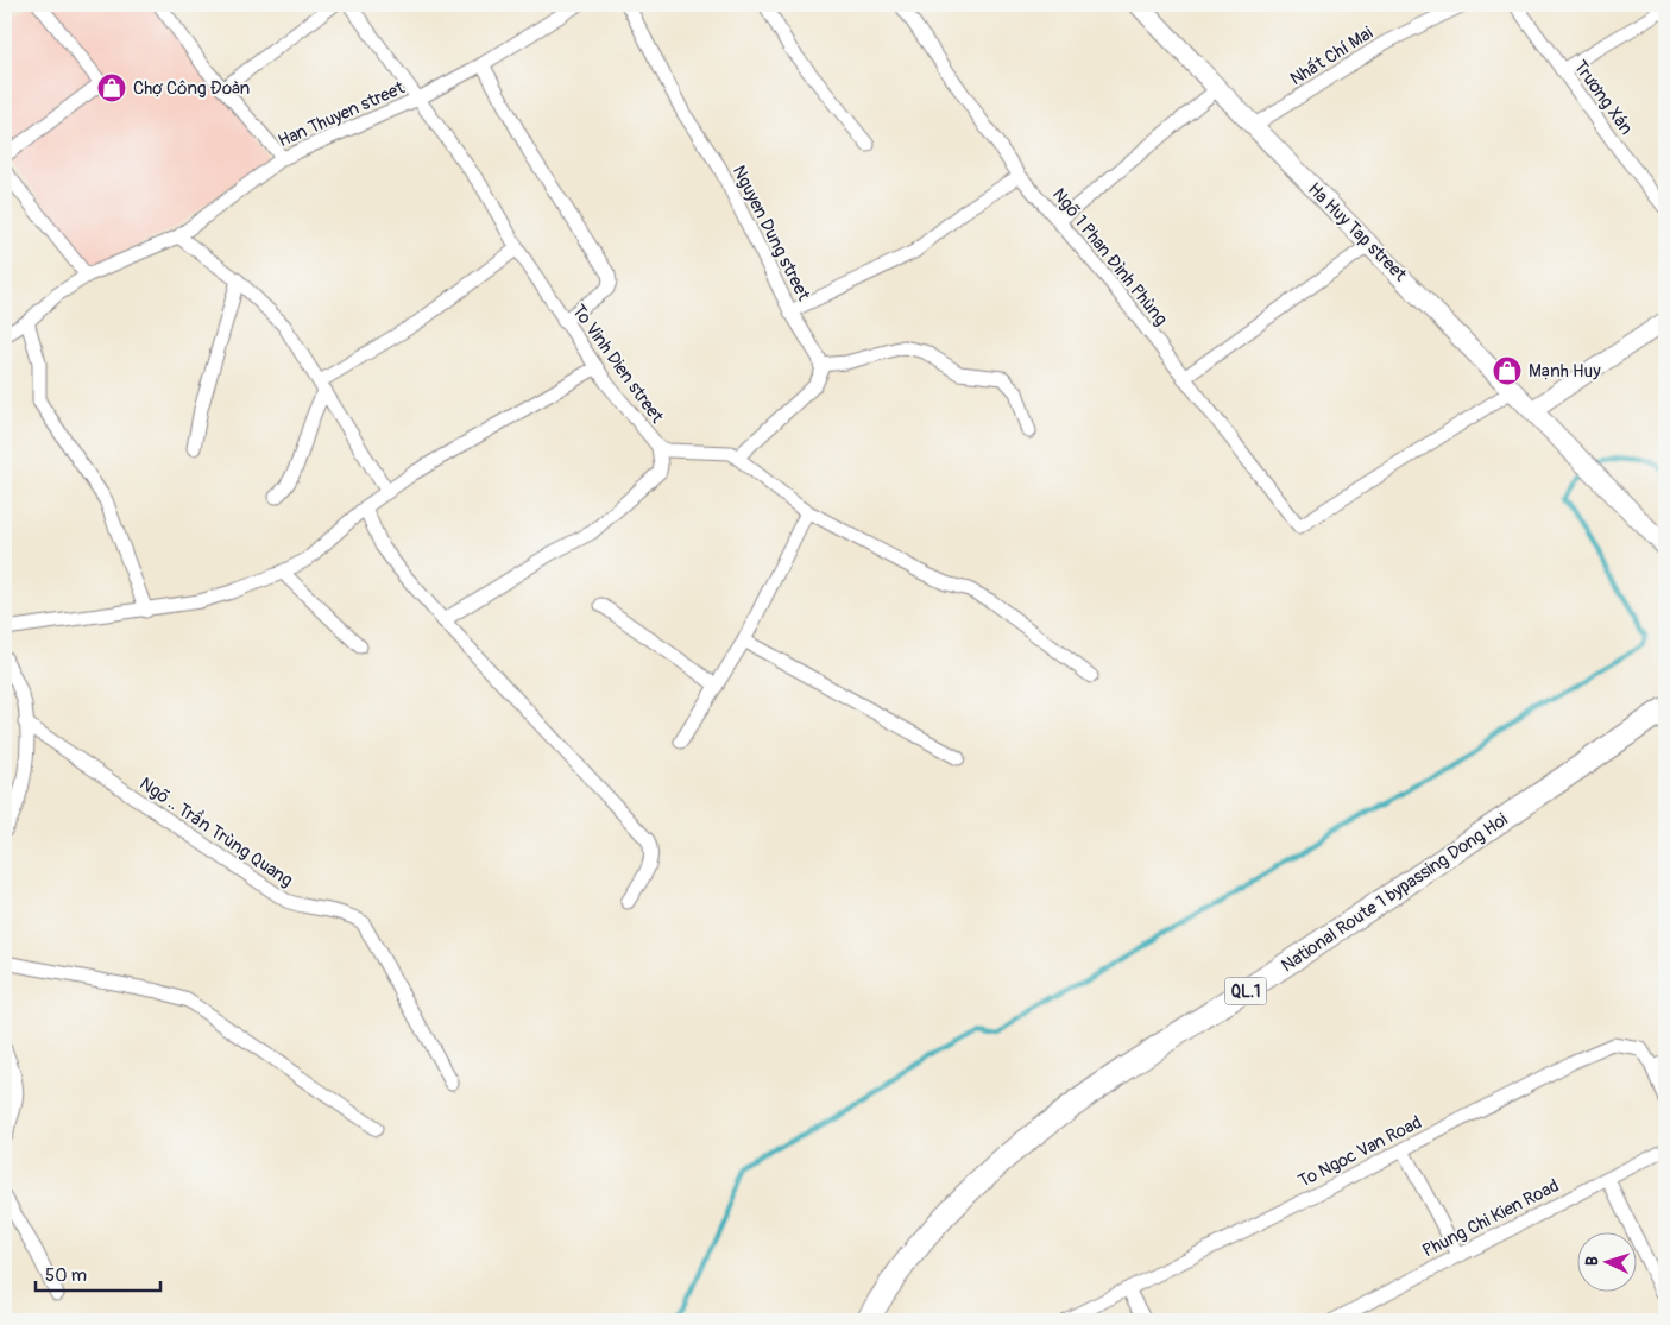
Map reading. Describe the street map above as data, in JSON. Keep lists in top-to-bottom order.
{
  "streets": {
    "highway": ["National Route 1 bypassing Dong Hoi", "QL.1"],
    "main road": ["Ha Huy Tap street"],
    "street": [
      "Nhất Chí Mai",
      "Trương Xán",
      "Han Thuyen street",
      "Nguyen Dung street",
      "Ngõ 1 Phan Đình Phùng",
      "To Vinh Dien street",
      "Ngõ .. Trần Trùng Quang",
      "To Ngoc Van Road",
      "Phung Chi Kien Road"
    ]
  },
  "crossings": [
    ["Nhất Chí Mai", "Ha Huy Tap street"],
    ["Han Thuyen street", "To Vinh Dien street"],
    ["Ha Huy Tap street", "Ngõ 1 Phan Đình Phùng"]
  ],
  "places": {
    "shop": ["Chợ Công Đoàn", "Mạnh Huy"]
  },
  "scale_bar": "50 m",
  "north": "left"
}
